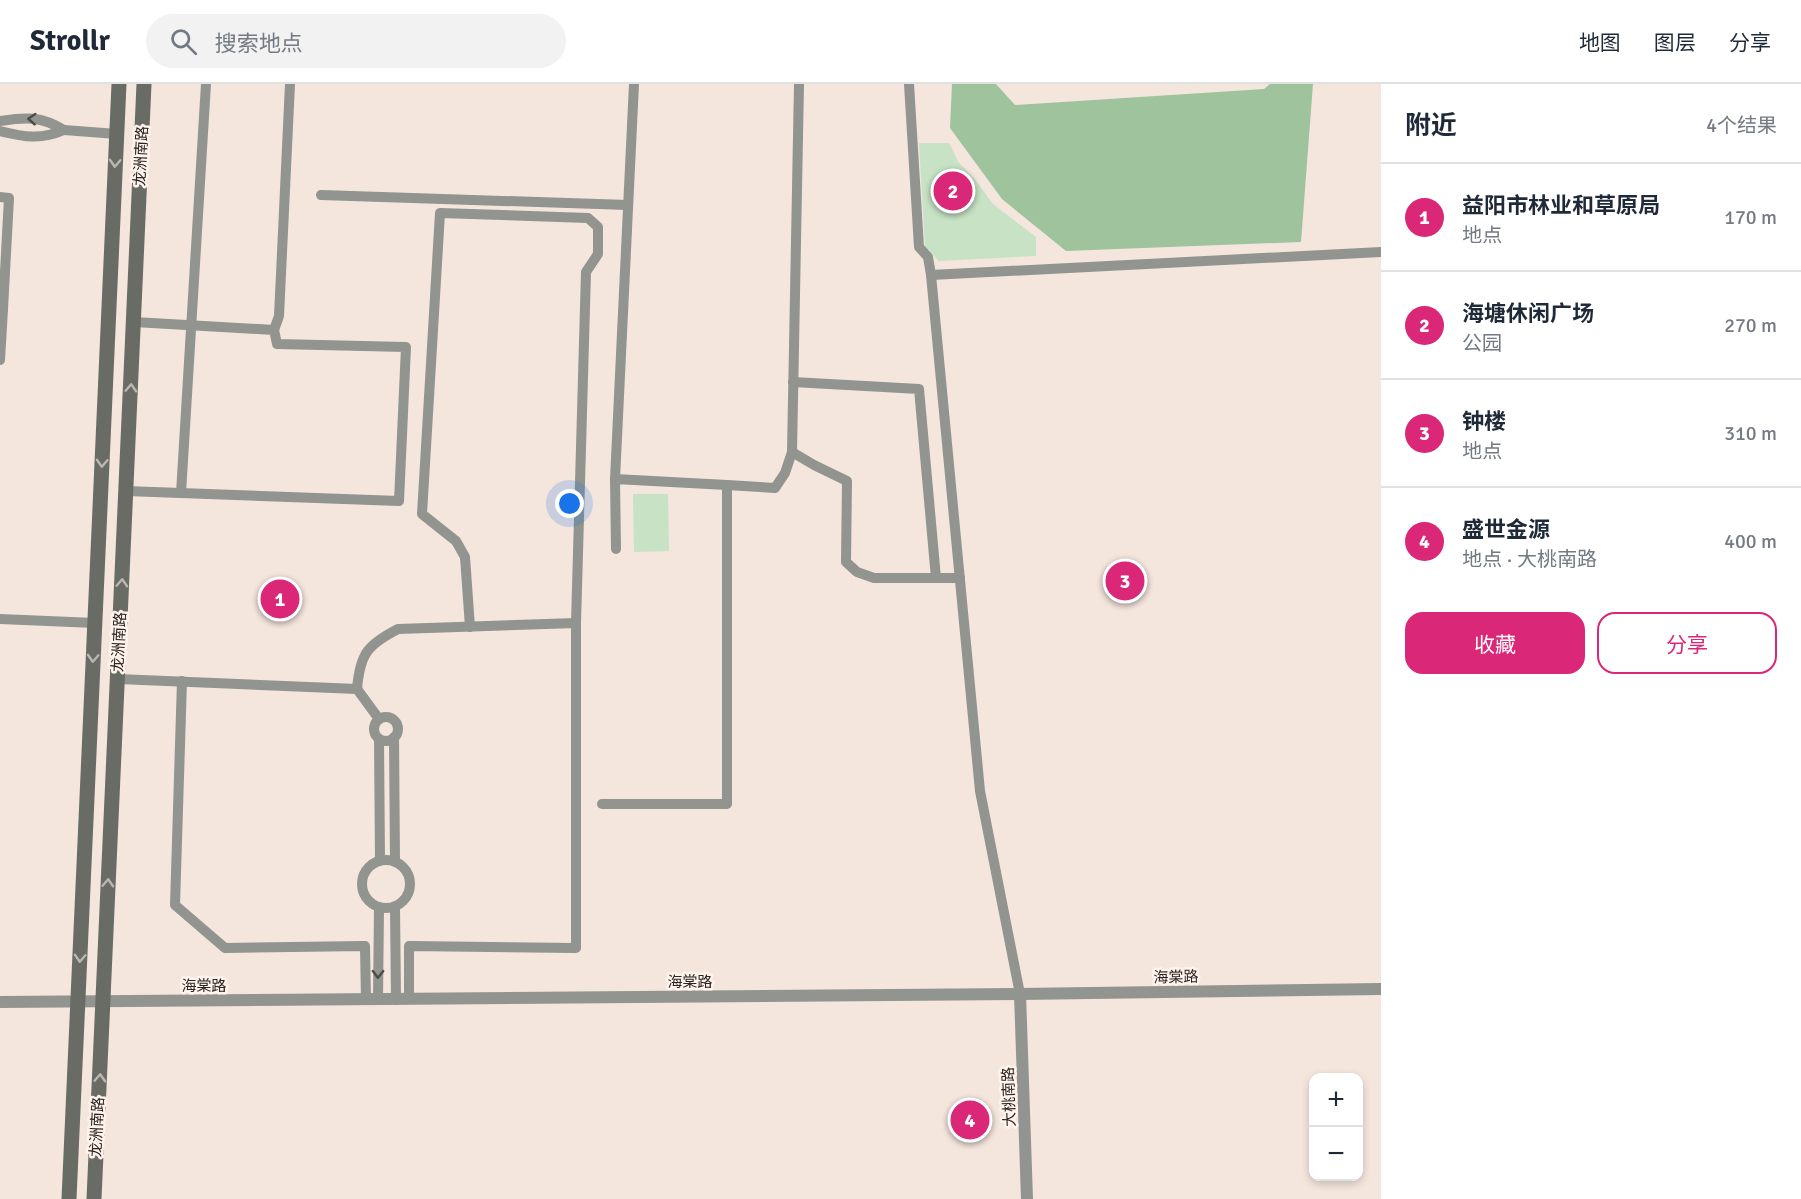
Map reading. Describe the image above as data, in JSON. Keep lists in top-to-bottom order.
{
  "streets": {
    "main road": ["龙洲南路"],
    "street": ["海棠路", "大桃南路"]
  },
  "crossings": [
    ["龙洲南路", "海棠路"],
    ["海棠路", "大桃南路"]
  ],
  "page": {
    "header": "Strollr",
    "search": "搜索地点",
    "nav": ["地图", "图层", "分享"],
    "heading": ["附近", "4个结果"],
    "list": [
      {
        "mark": "1",
        "name": "益阳市林业和草原局",
        "note": "地点",
        "value": "170 m"
      },
      {
        "mark": "2",
        "name": "海塘休闲广场",
        "note": "公园",
        "value": "270 m"
      },
      {
        "mark": "3",
        "name": "钟楼",
        "note": "地点",
        "value": "310 m"
      },
      {
        "mark": "4",
        "name": "盛世金源",
        "note": "地点 · 大桃南路",
        "value": "400 m"
      }
    ],
    "pins": [
      "2",
      "3",
      "1",
      "4"
    ],
    "buttons": ["收藏", "分享"],
    "map_buttons": ["+", "−"]
  }
}
